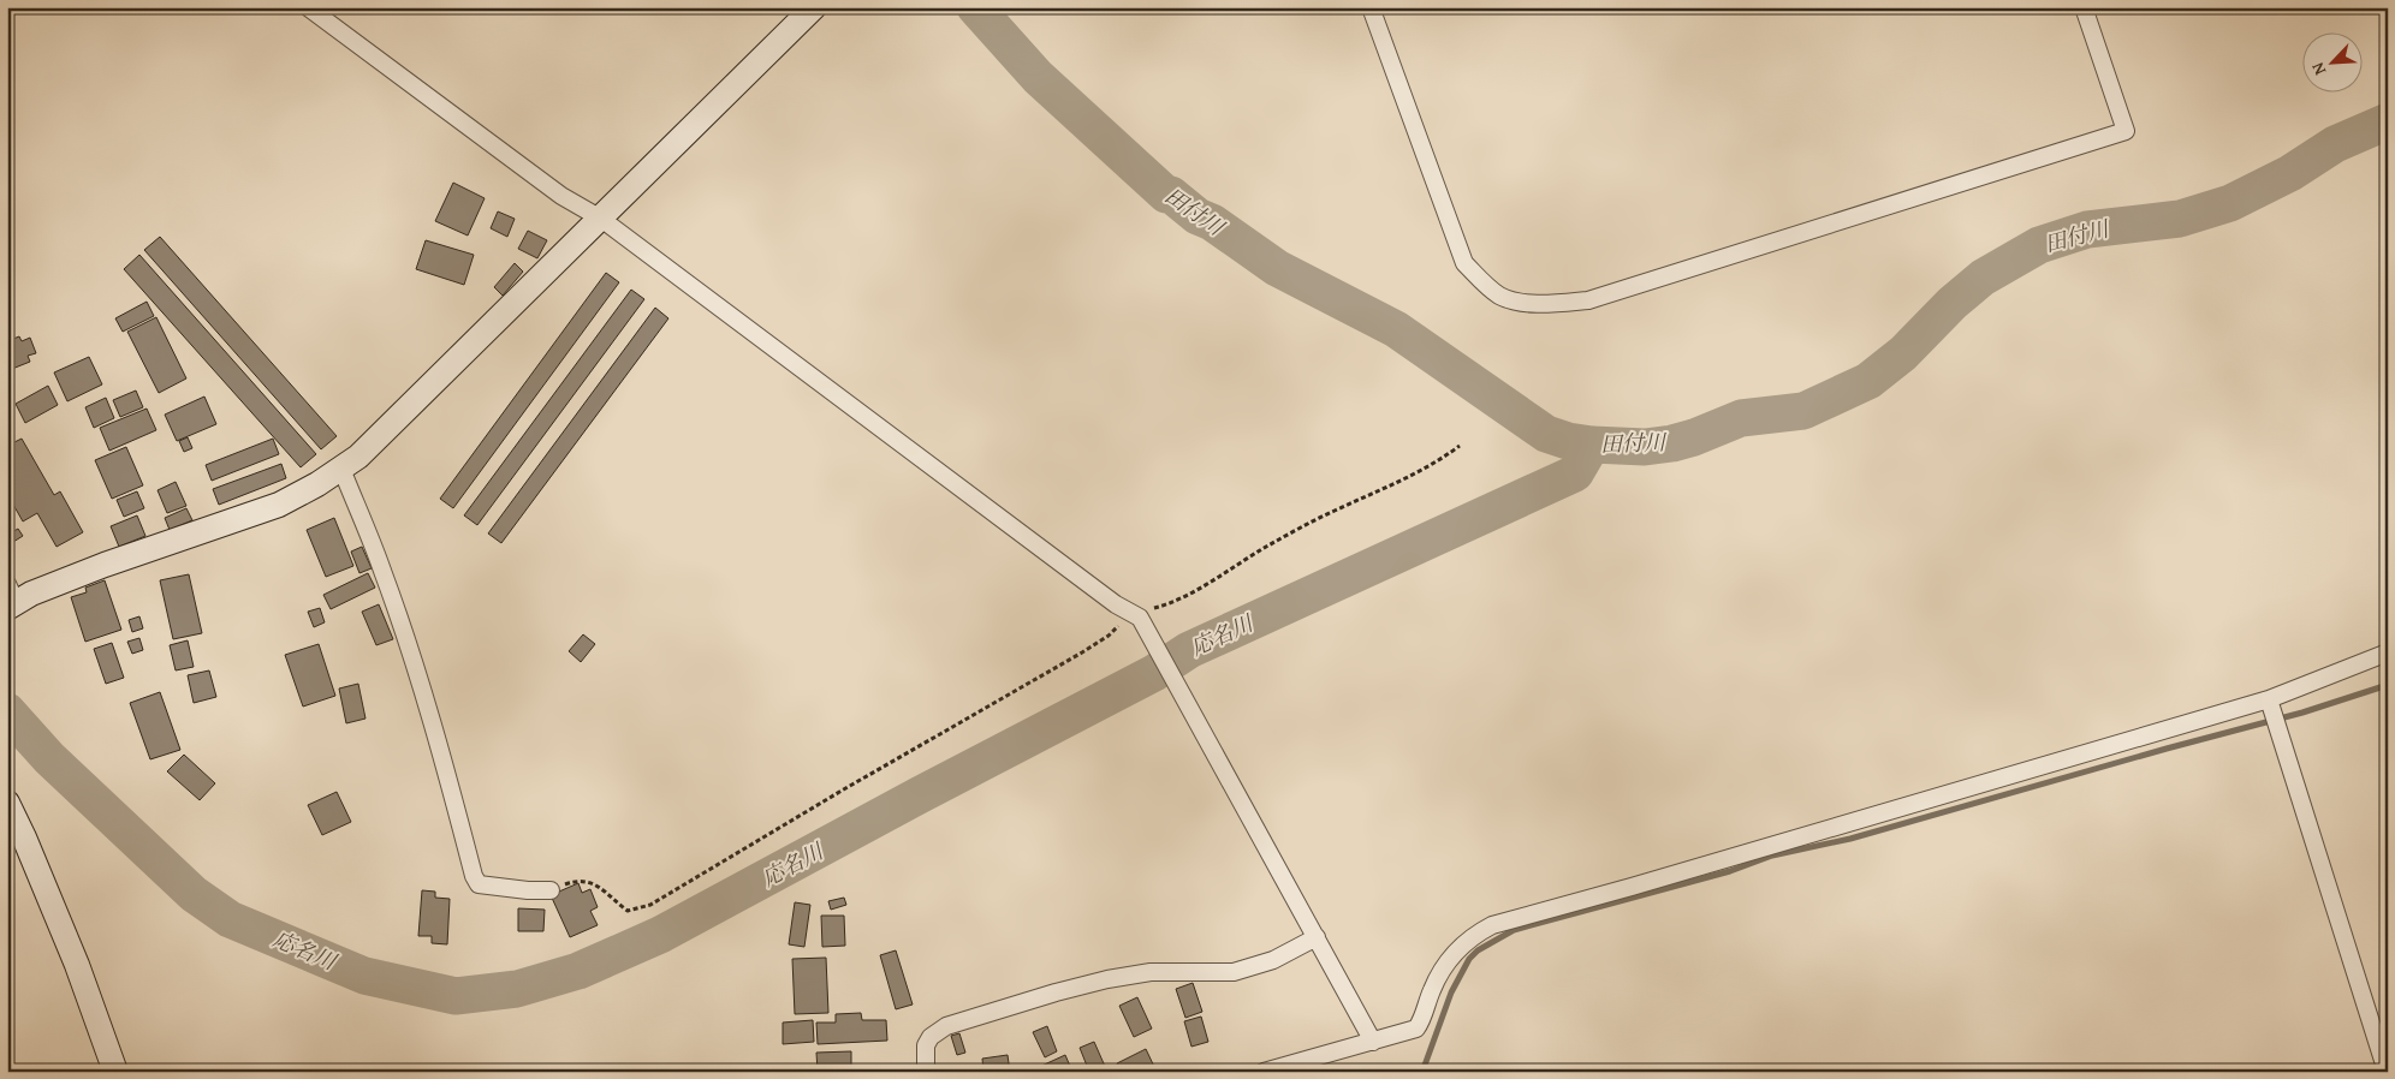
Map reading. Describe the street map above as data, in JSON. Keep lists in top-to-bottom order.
{
  "water": ["田付川", "応名川"],
  "north": "bottom left"
}
